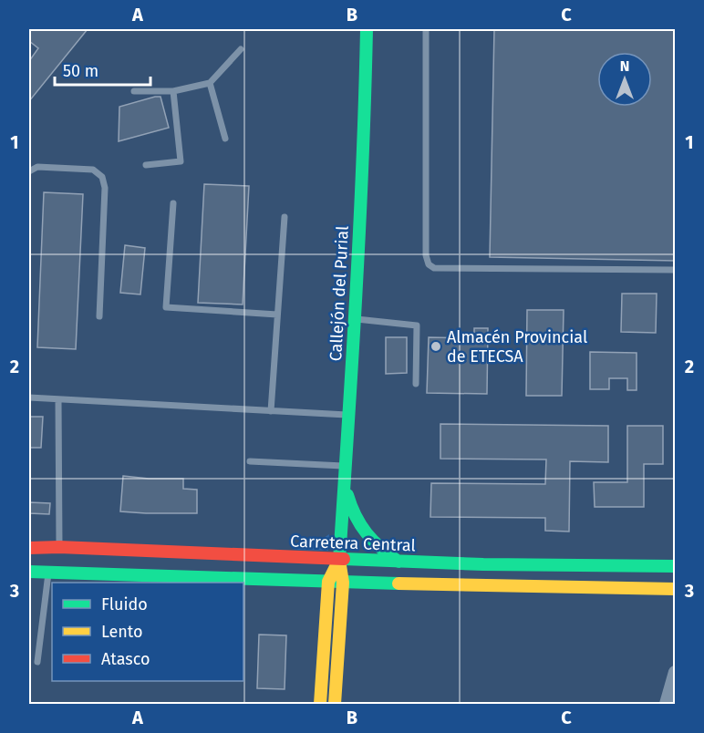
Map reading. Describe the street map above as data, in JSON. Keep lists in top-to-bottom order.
{
  "streets": {
    "main road": ["Callejón del Purial", "Carretera Central"]
  },
  "crossings": [
    ["Callejón del Purial", "Carretera Central"]
  ],
  "places": ["Almacén Provincial de ETECSA"],
  "legend": ["Fluido", "Lento", "Atasco"],
  "scale_bar": "50 m",
  "north": "top",
  "grid": {
    "columns": ["A", "B", "C"],
    "rows": ["1", "2", "3"]
  }
}
